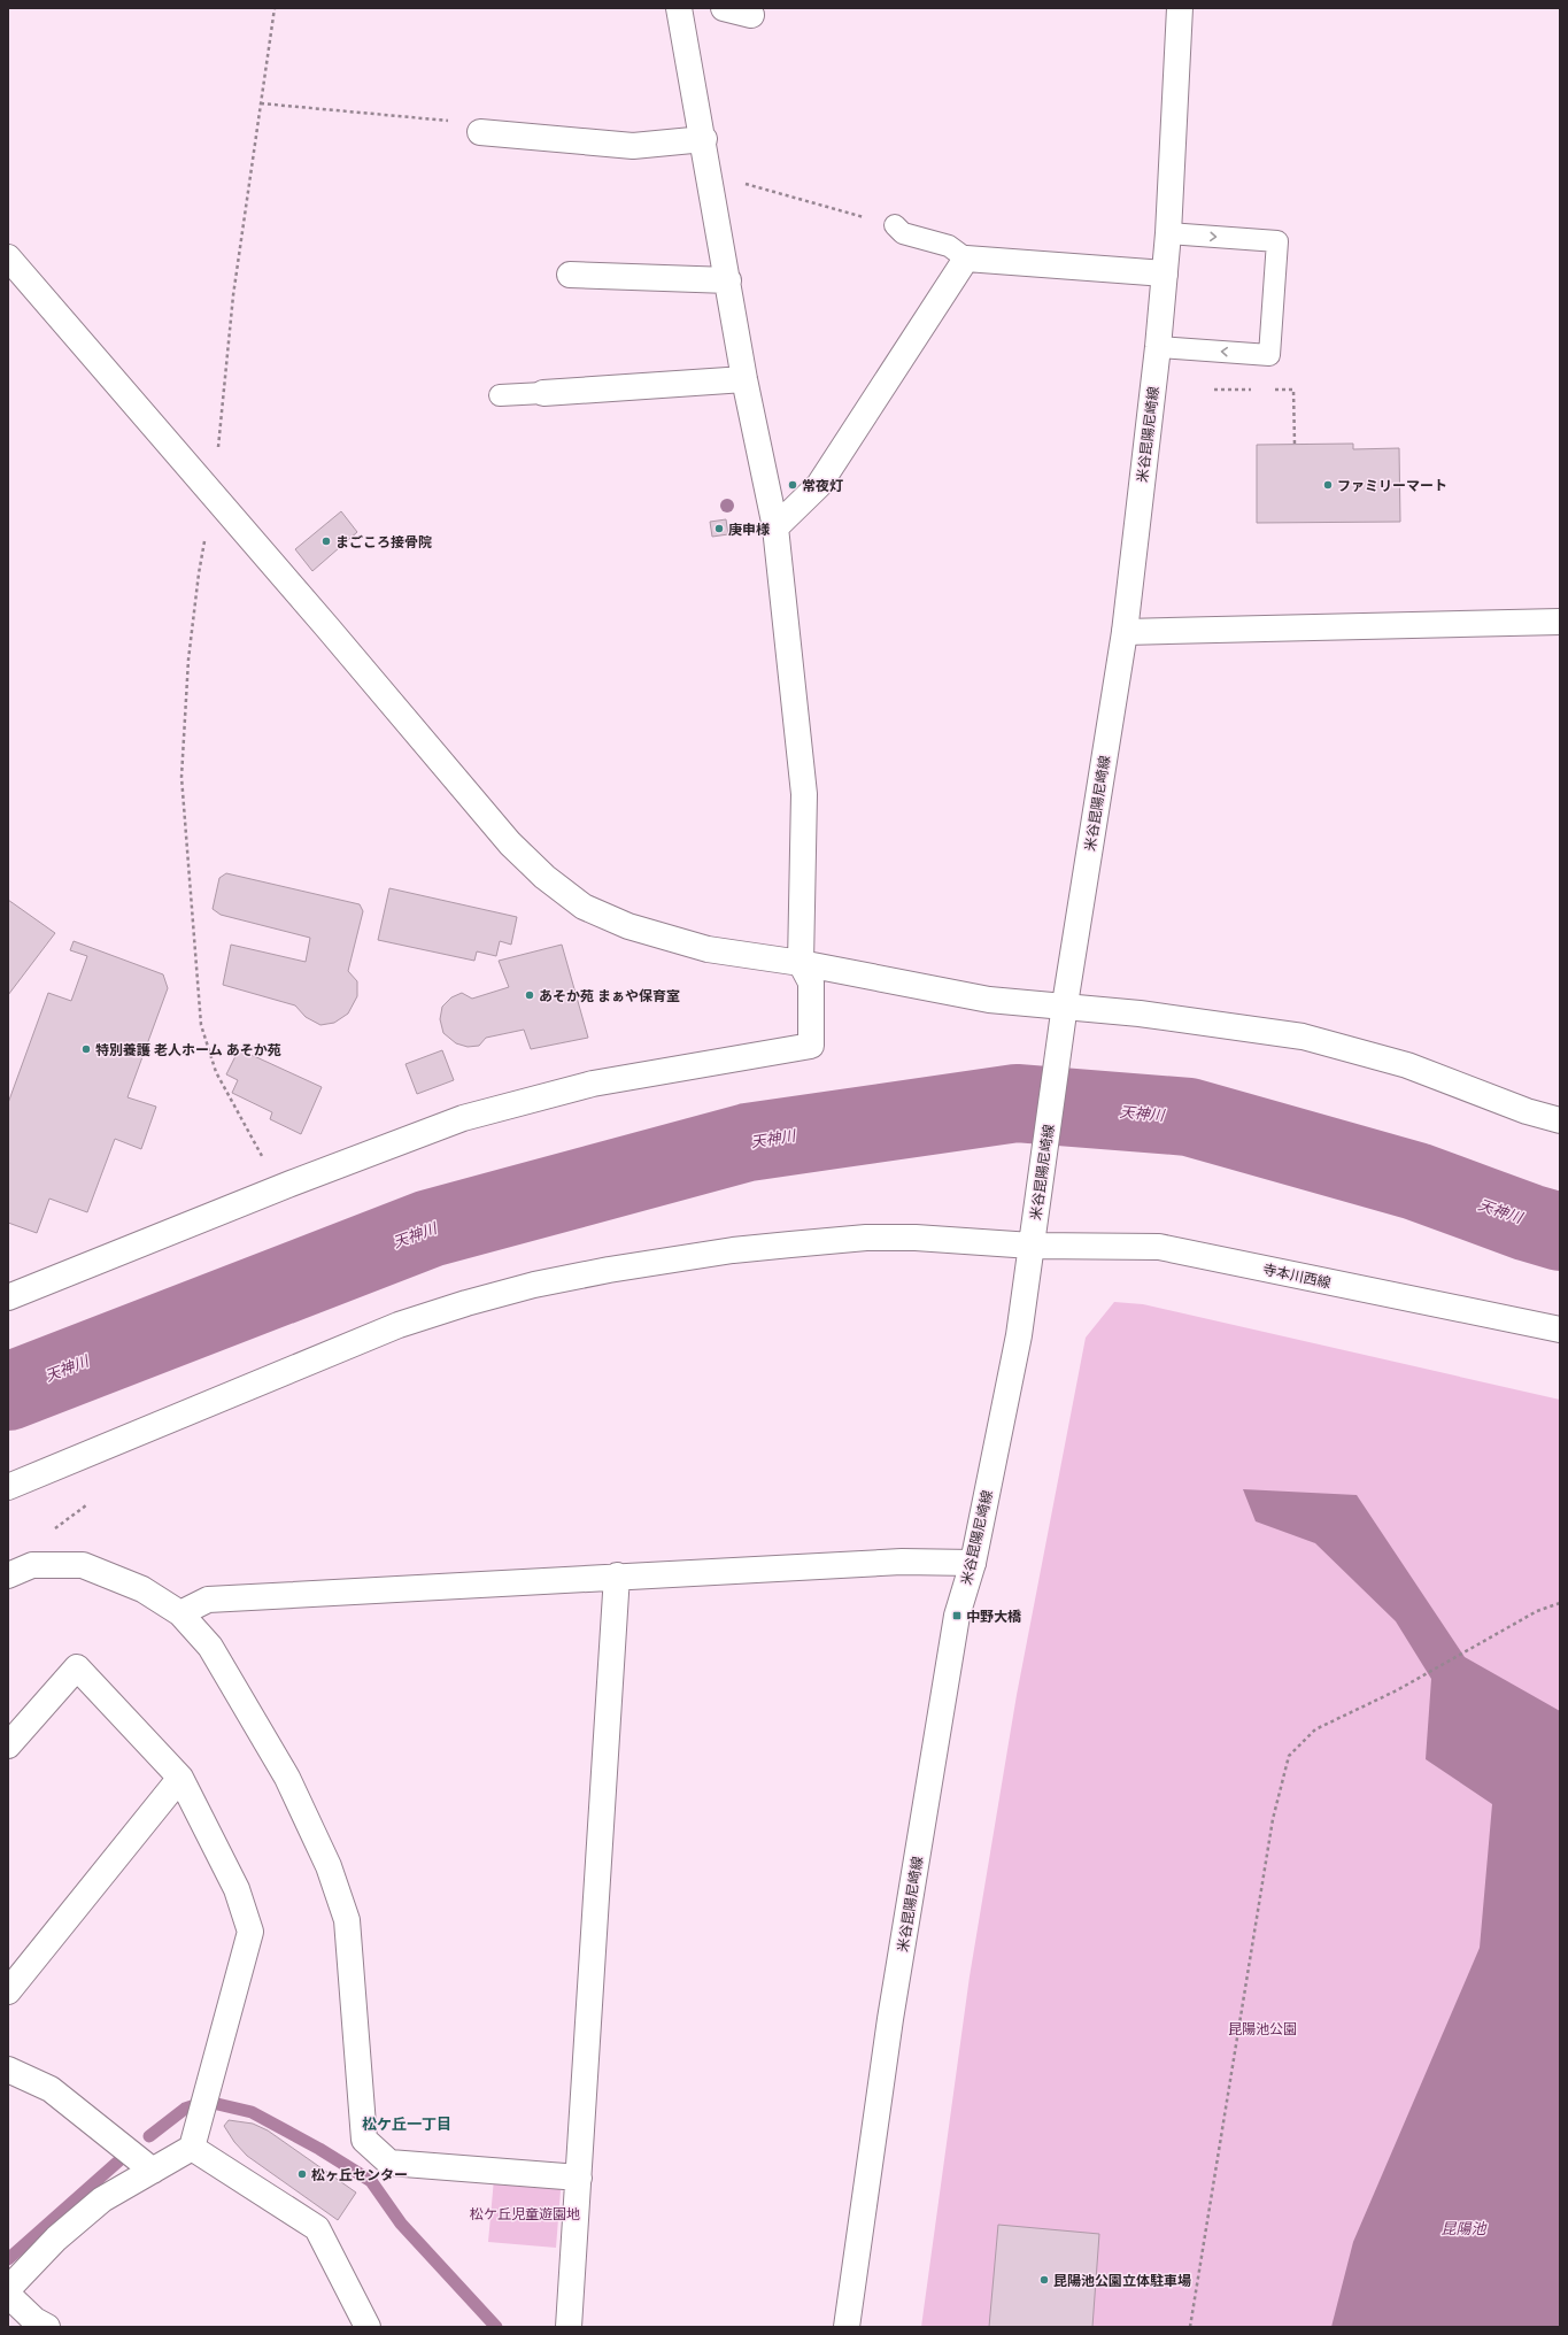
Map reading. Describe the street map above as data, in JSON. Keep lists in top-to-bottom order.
{
  "streets": {
    "street": ["米谷昆陽尼崎線", "寺本川西線"]
  },
  "crossings": [
    ["米谷昆陽尼崎線", "寺本川西線"]
  ],
  "districts": ["松ケ丘一丁目"],
  "water": ["天神川", "昆陽池"],
  "parks": ["昆陽池公園", "松ケ丘児童遊園地"],
  "places": {
    "other": [
      "常夜灯",
      "ファミリーマート",
      "庚申様",
      "まごころ接骨院",
      "あそか苑 まぁや保育室",
      "特別養護 老人ホーム あそか苑",
      "松ヶ丘センター",
      "昆陽池公園立体駐車場"
    ],
    "transit": ["中野大橋"]
  }
}
